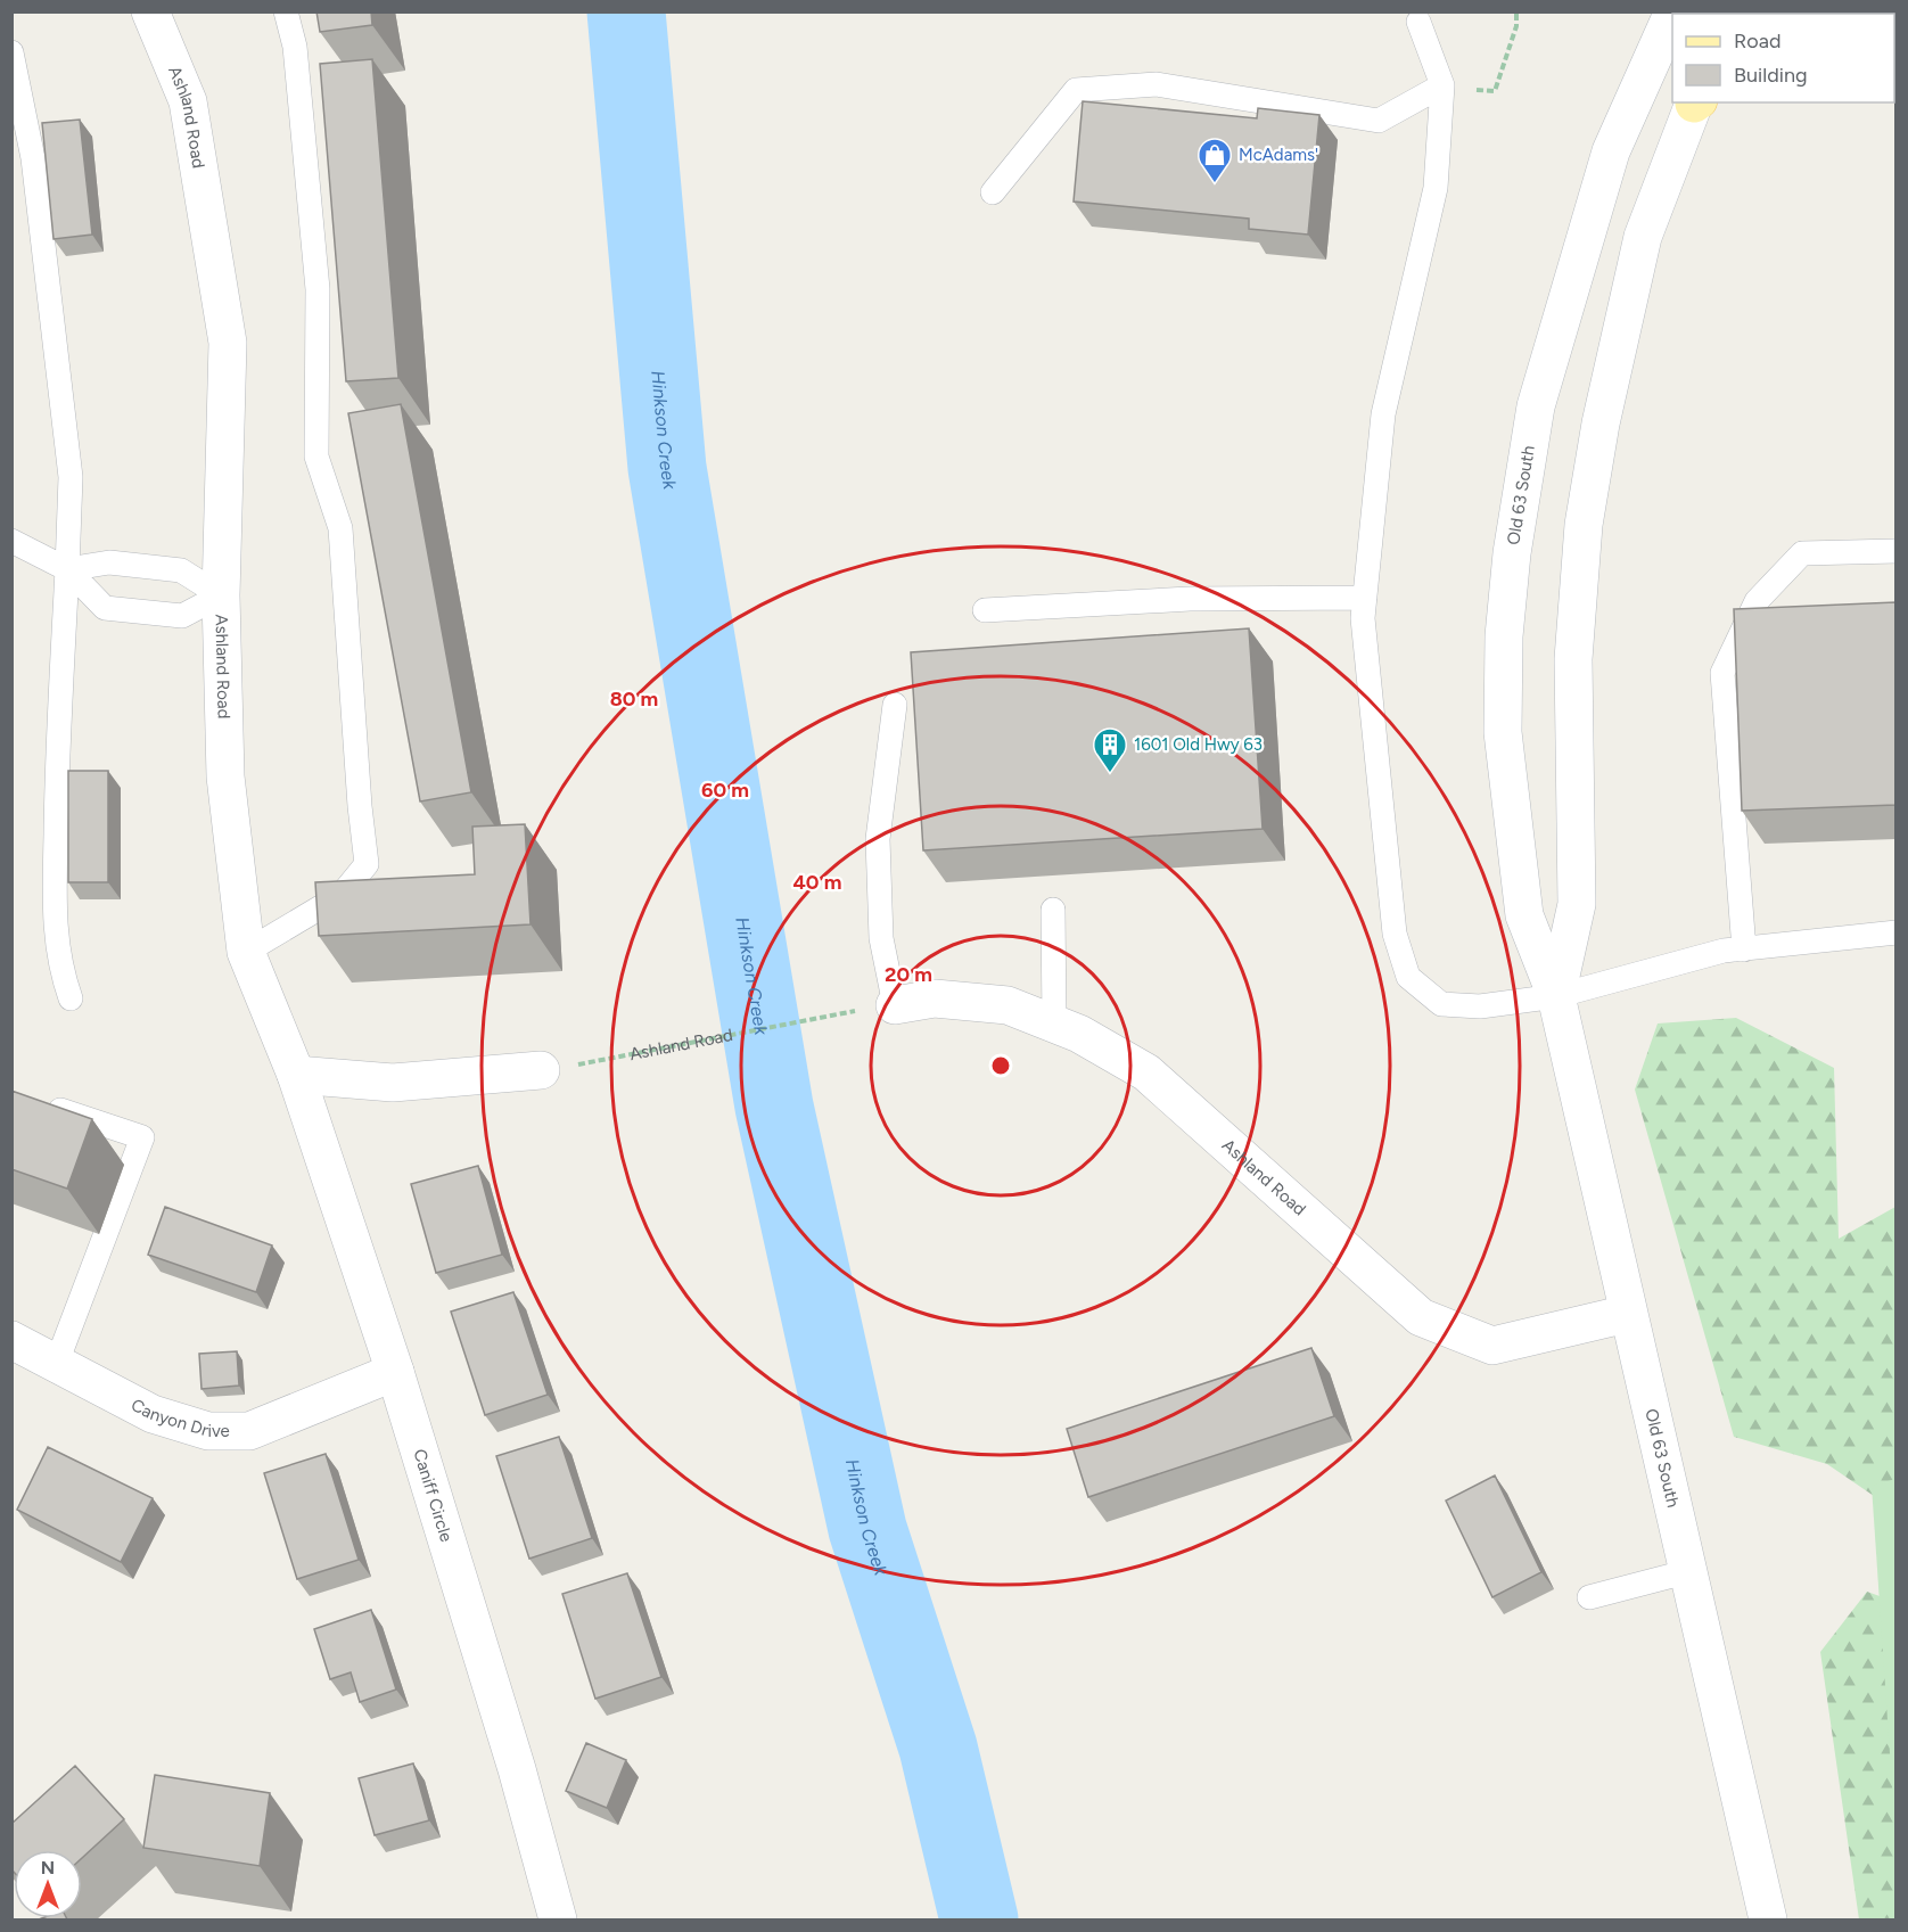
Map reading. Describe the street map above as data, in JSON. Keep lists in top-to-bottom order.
{
  "streets": {
    "street": [
      "Ashland Road",
      "Old 63 South",
      "Canyon Drive",
      "Caniff Circle"
    ]
  },
  "crossings": [
    ["Ashland Road", "Old 63 South"],
    ["Ashland Road", "Caniff Circle"],
    ["Canyon Drive", "Caniff Circle"]
  ],
  "water": ["Hinkson Creek"],
  "places": {
    "shop": ["McAdams'"],
    "building": ["1601 Old Hwy 63"]
  },
  "legend": ["Road", "Building"],
  "north": "top",
  "rings": [
    "80 m",
    "60 m",
    "40 m",
    "20 m"
  ]
}
